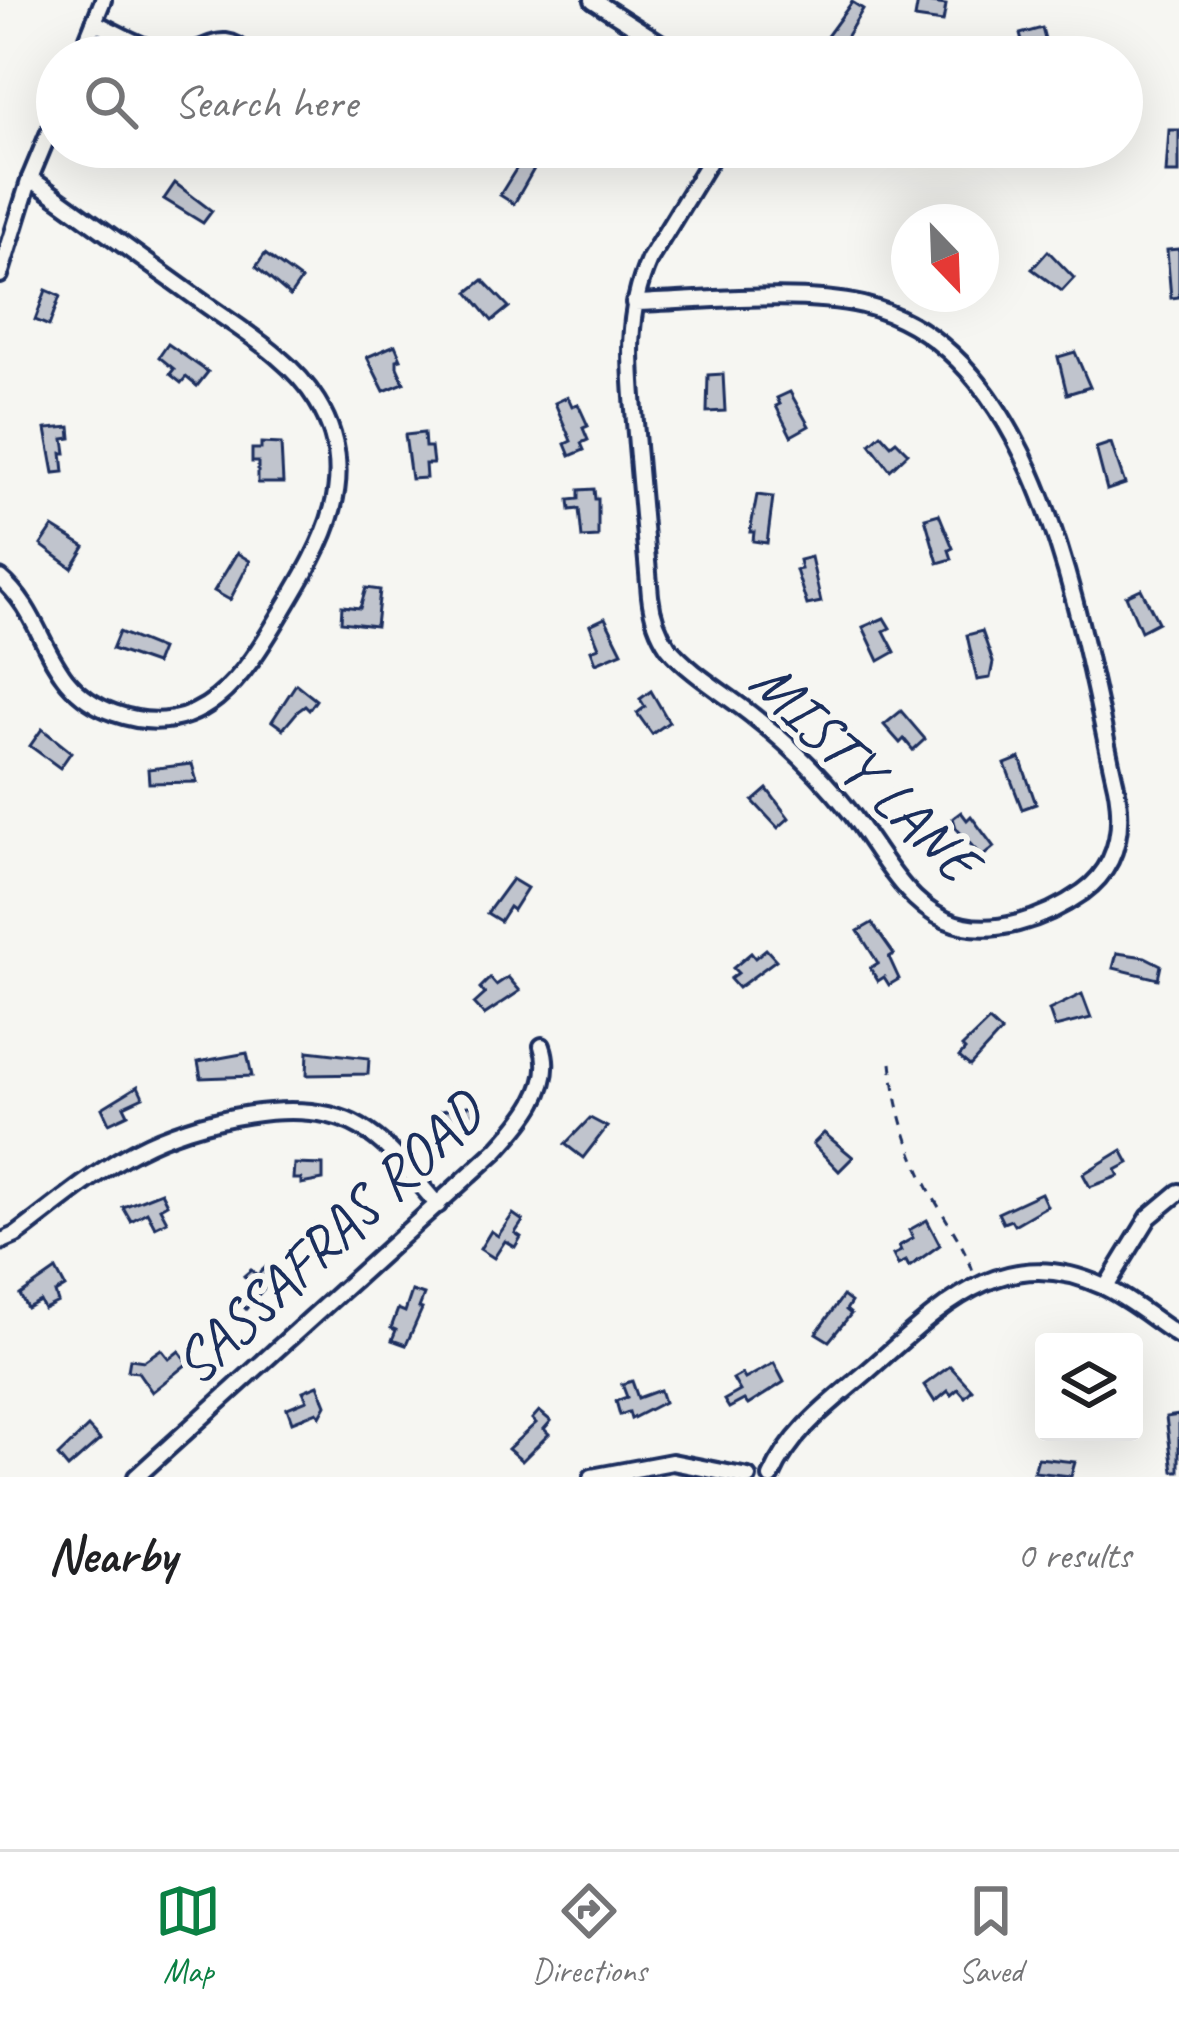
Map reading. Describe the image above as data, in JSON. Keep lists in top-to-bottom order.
{
  "streets": {
    "street": ["MISTY LANE", "SASSAFRAS ROAD"]
  },
  "north": "bottom right",
  "page": {
    "search": "Search here",
    "heading": ["Nearby", "0 results"],
    "nav": ["Map", "Directions", "Saved"]
  }
}
